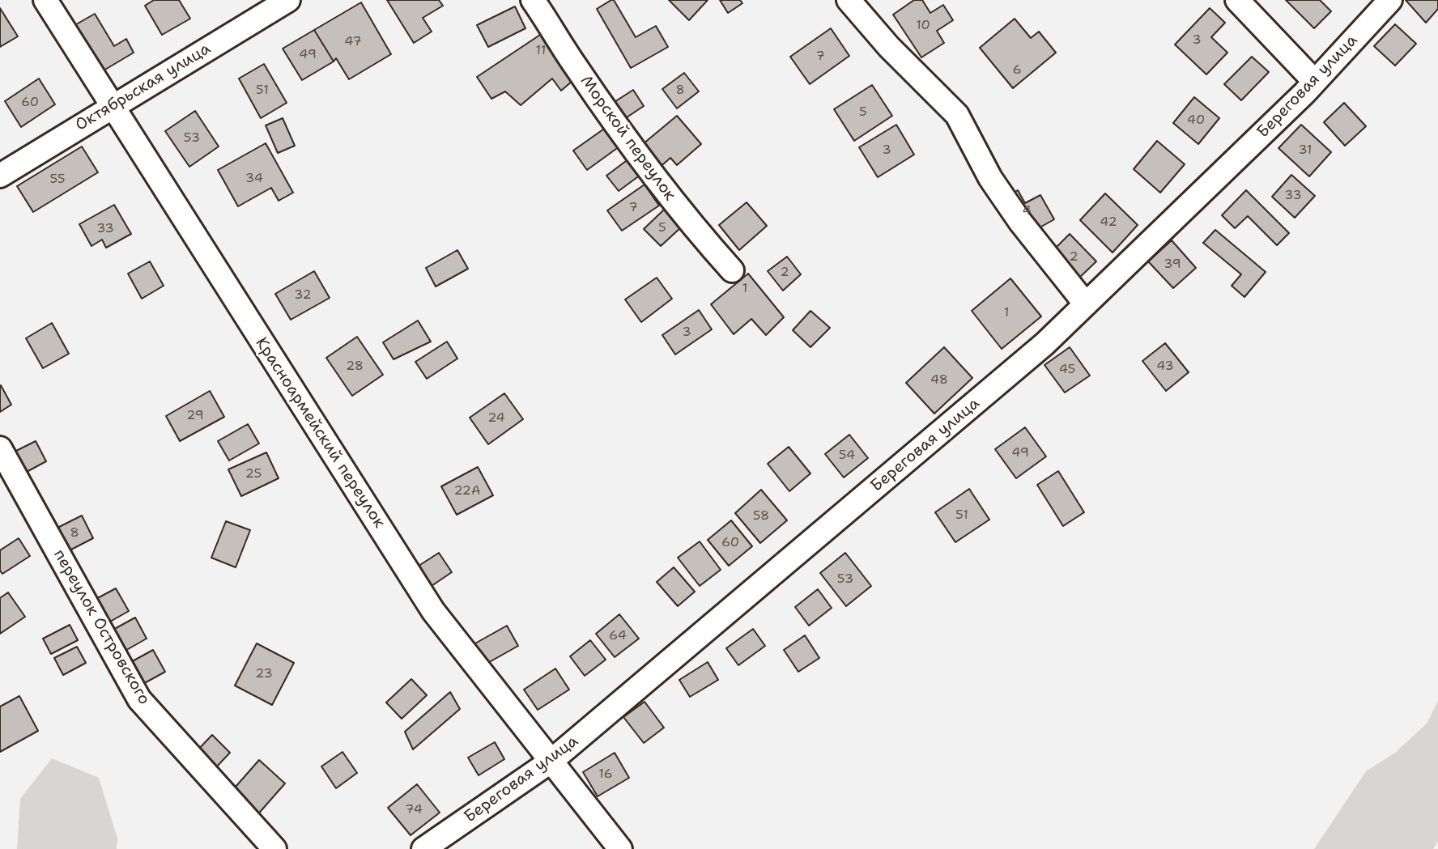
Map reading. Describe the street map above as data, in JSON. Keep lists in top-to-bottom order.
{
  "streets": {
    "street": [
      "Береговая улица",
      "Октябрьская улица",
      "Морской переулок",
      "Красноармейский переулок",
      "переулок Островского"
    ]
  },
  "crossings": [
    ["Береговая улица", "Красноармейский переулок"],
    ["Октябрьская улица", "Красноармейский переулок"]
  ],
  "house_numbers": [
    "10",
    "3",
    "47",
    "11",
    "49",
    "7",
    "6",
    "51",
    "8",
    "60",
    "5",
    "40",
    "53",
    "3",
    "31",
    "34",
    "55",
    "33",
    "7",
    "4",
    "42",
    "5",
    "33",
    "2",
    "39",
    "2",
    "1",
    "32",
    "1",
    "3",
    "28",
    "43",
    "45",
    "48",
    "29",
    "24",
    "49",
    "54",
    "25",
    "22А",
    "51",
    "58",
    "8",
    "60",
    "53",
    "64",
    "23",
    "16",
    "74"
  ]
}
